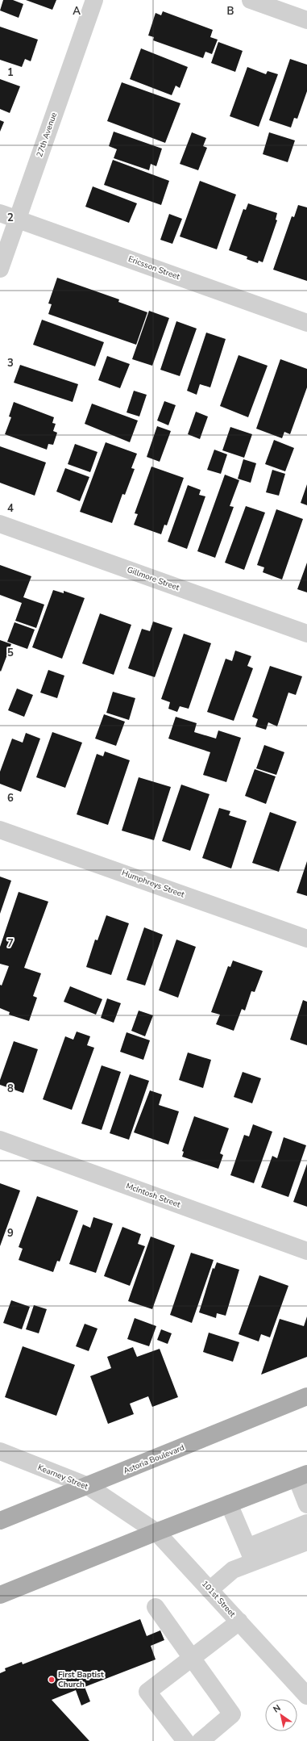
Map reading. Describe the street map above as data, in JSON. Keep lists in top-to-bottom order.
{
  "streets": {
    "main road": ["Astoria Boulevard"],
    "street": [
      "27th Avenue",
      "Ericsson Street",
      "Gillmore Street",
      "Humphreys Street",
      "McIntosh Street",
      "Kearney Street",
      "101st Street"
    ]
  },
  "crossings": [
    ["27th Avenue", "Ericsson Street"],
    ["Astoria Boulevard", "Kearney Street"],
    ["Kearney Street", "101st Street"]
  ],
  "places": ["First Baptist Church"],
  "north": "top left",
  "grid": {
    "columns": ["A", "B"],
    "rows": [
      "1",
      "2",
      "3",
      "4",
      "5",
      "6",
      "7",
      "8",
      "9"
    ]
  }
}
